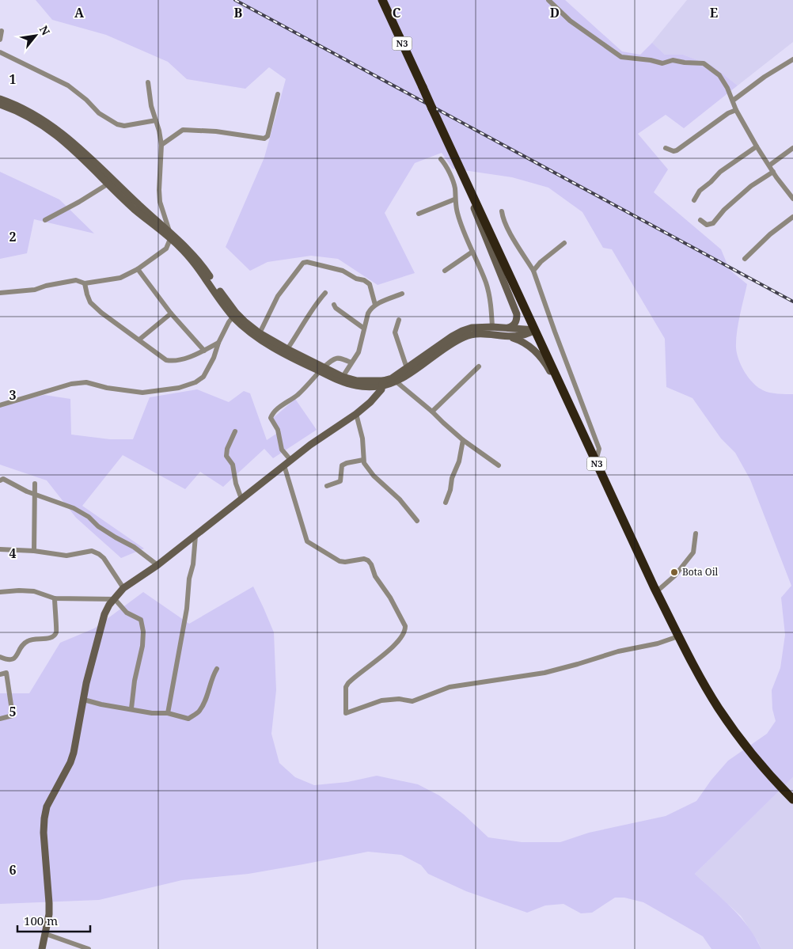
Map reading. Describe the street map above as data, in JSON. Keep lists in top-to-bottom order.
{
  "streets": {
    "highway": ["N3"]
  },
  "places": ["Bota Oil"],
  "scale_bar": "100 m",
  "north": "top right",
  "grid": {
    "columns": [
      "A",
      "B",
      "C",
      "D",
      "E"
    ],
    "rows": [
      "1",
      "2",
      "3",
      "4",
      "5",
      "6"
    ]
  }
}
